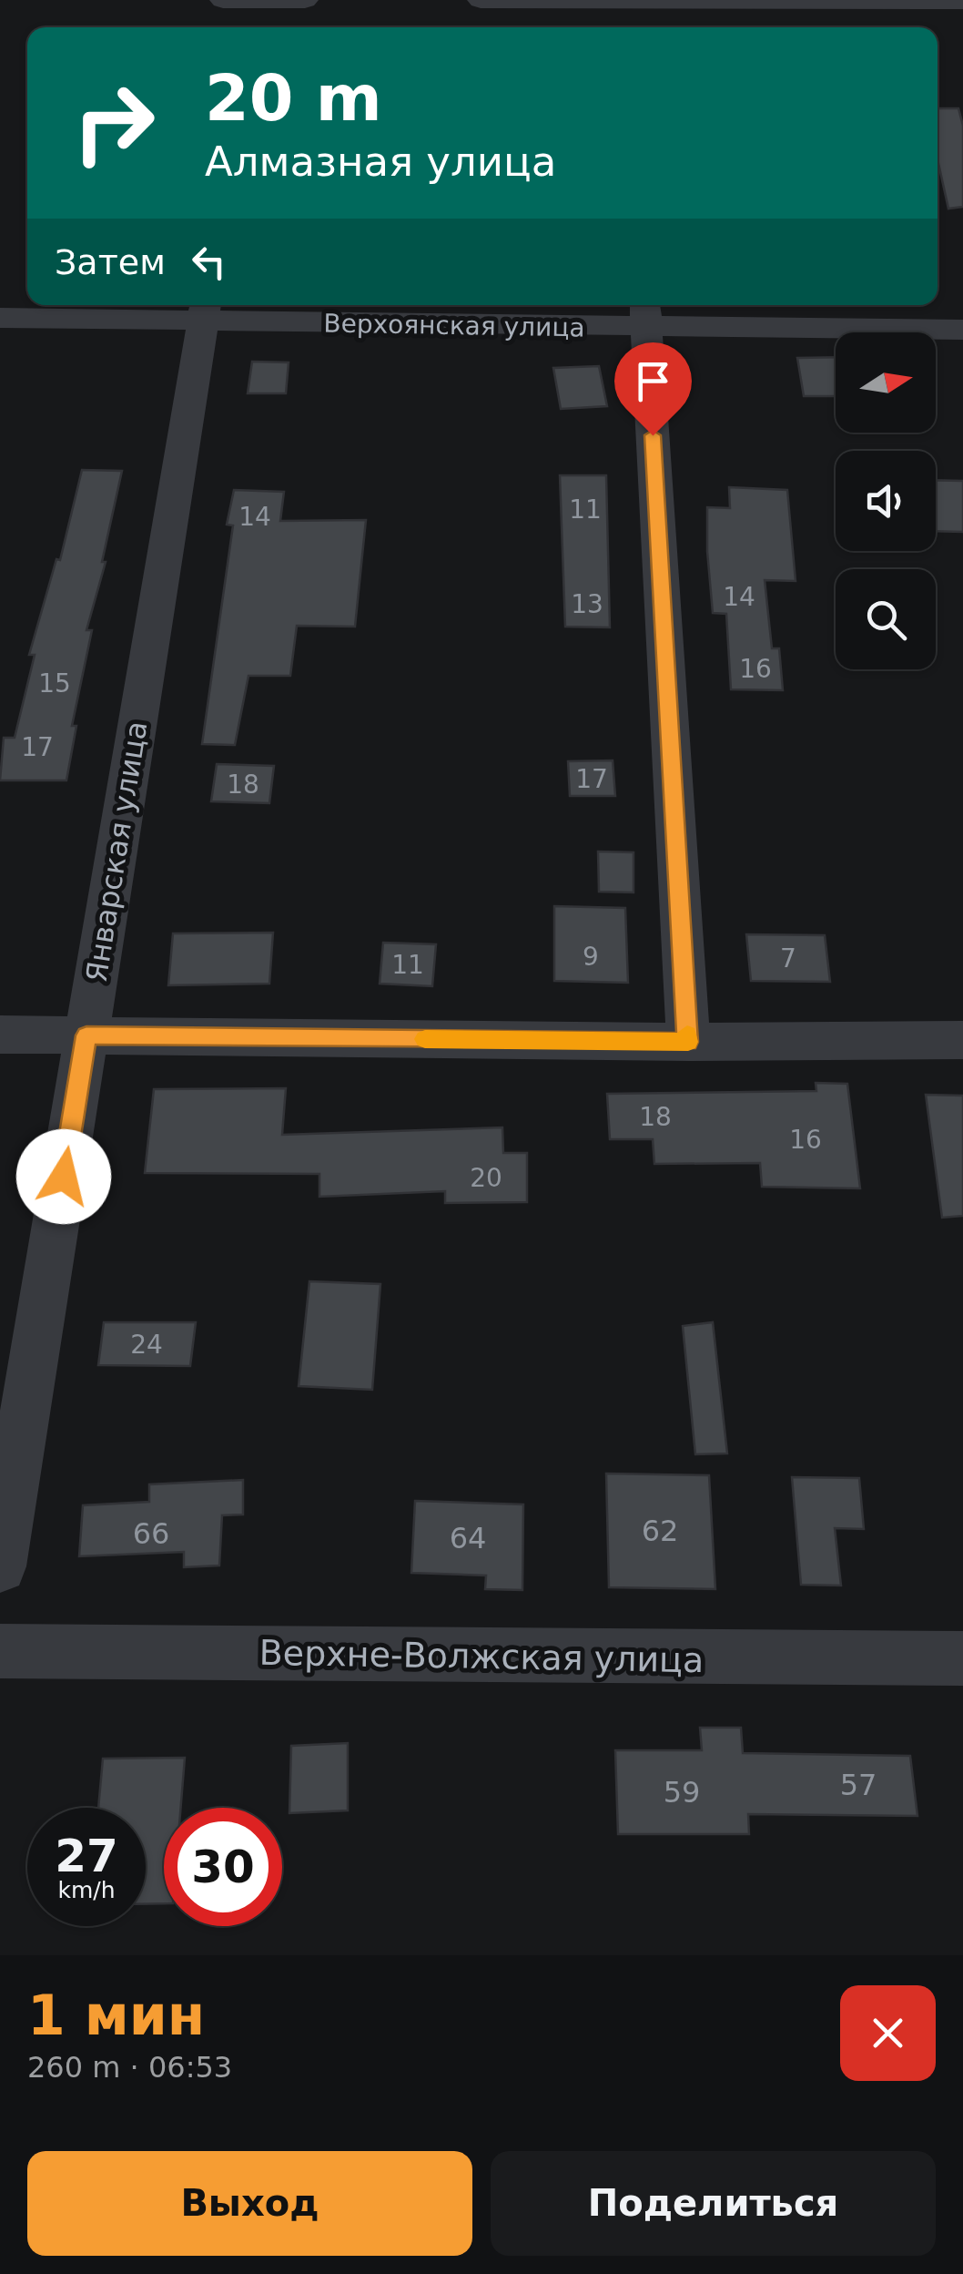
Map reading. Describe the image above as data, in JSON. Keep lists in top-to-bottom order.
{
  "streets": {
    "street": ["Верхоянская улица", "Январская улица", "Верхне-Волжская улица"]
  },
  "crossings": [
    ["Верхоянская улица", "Январская улица"]
  ],
  "house_numbers": [
    "11",
    "14",
    "14",
    "13",
    "16",
    "15",
    "17",
    "17",
    "18",
    "9",
    "7",
    "11",
    "18",
    "16",
    "20",
    "24",
    "62",
    "66",
    "64",
    "57",
    "59"
  ],
  "north": "right",
  "page": {
    "turn": ["20 m", "Алмазная улица"],
    "then": "Затем",
    "speed": "27 km/h",
    "limit": "30",
    "heading": ["1 мин", "260 m · 06:53"],
    "buttons": ["Выход", "Поделиться"]
  }
}
